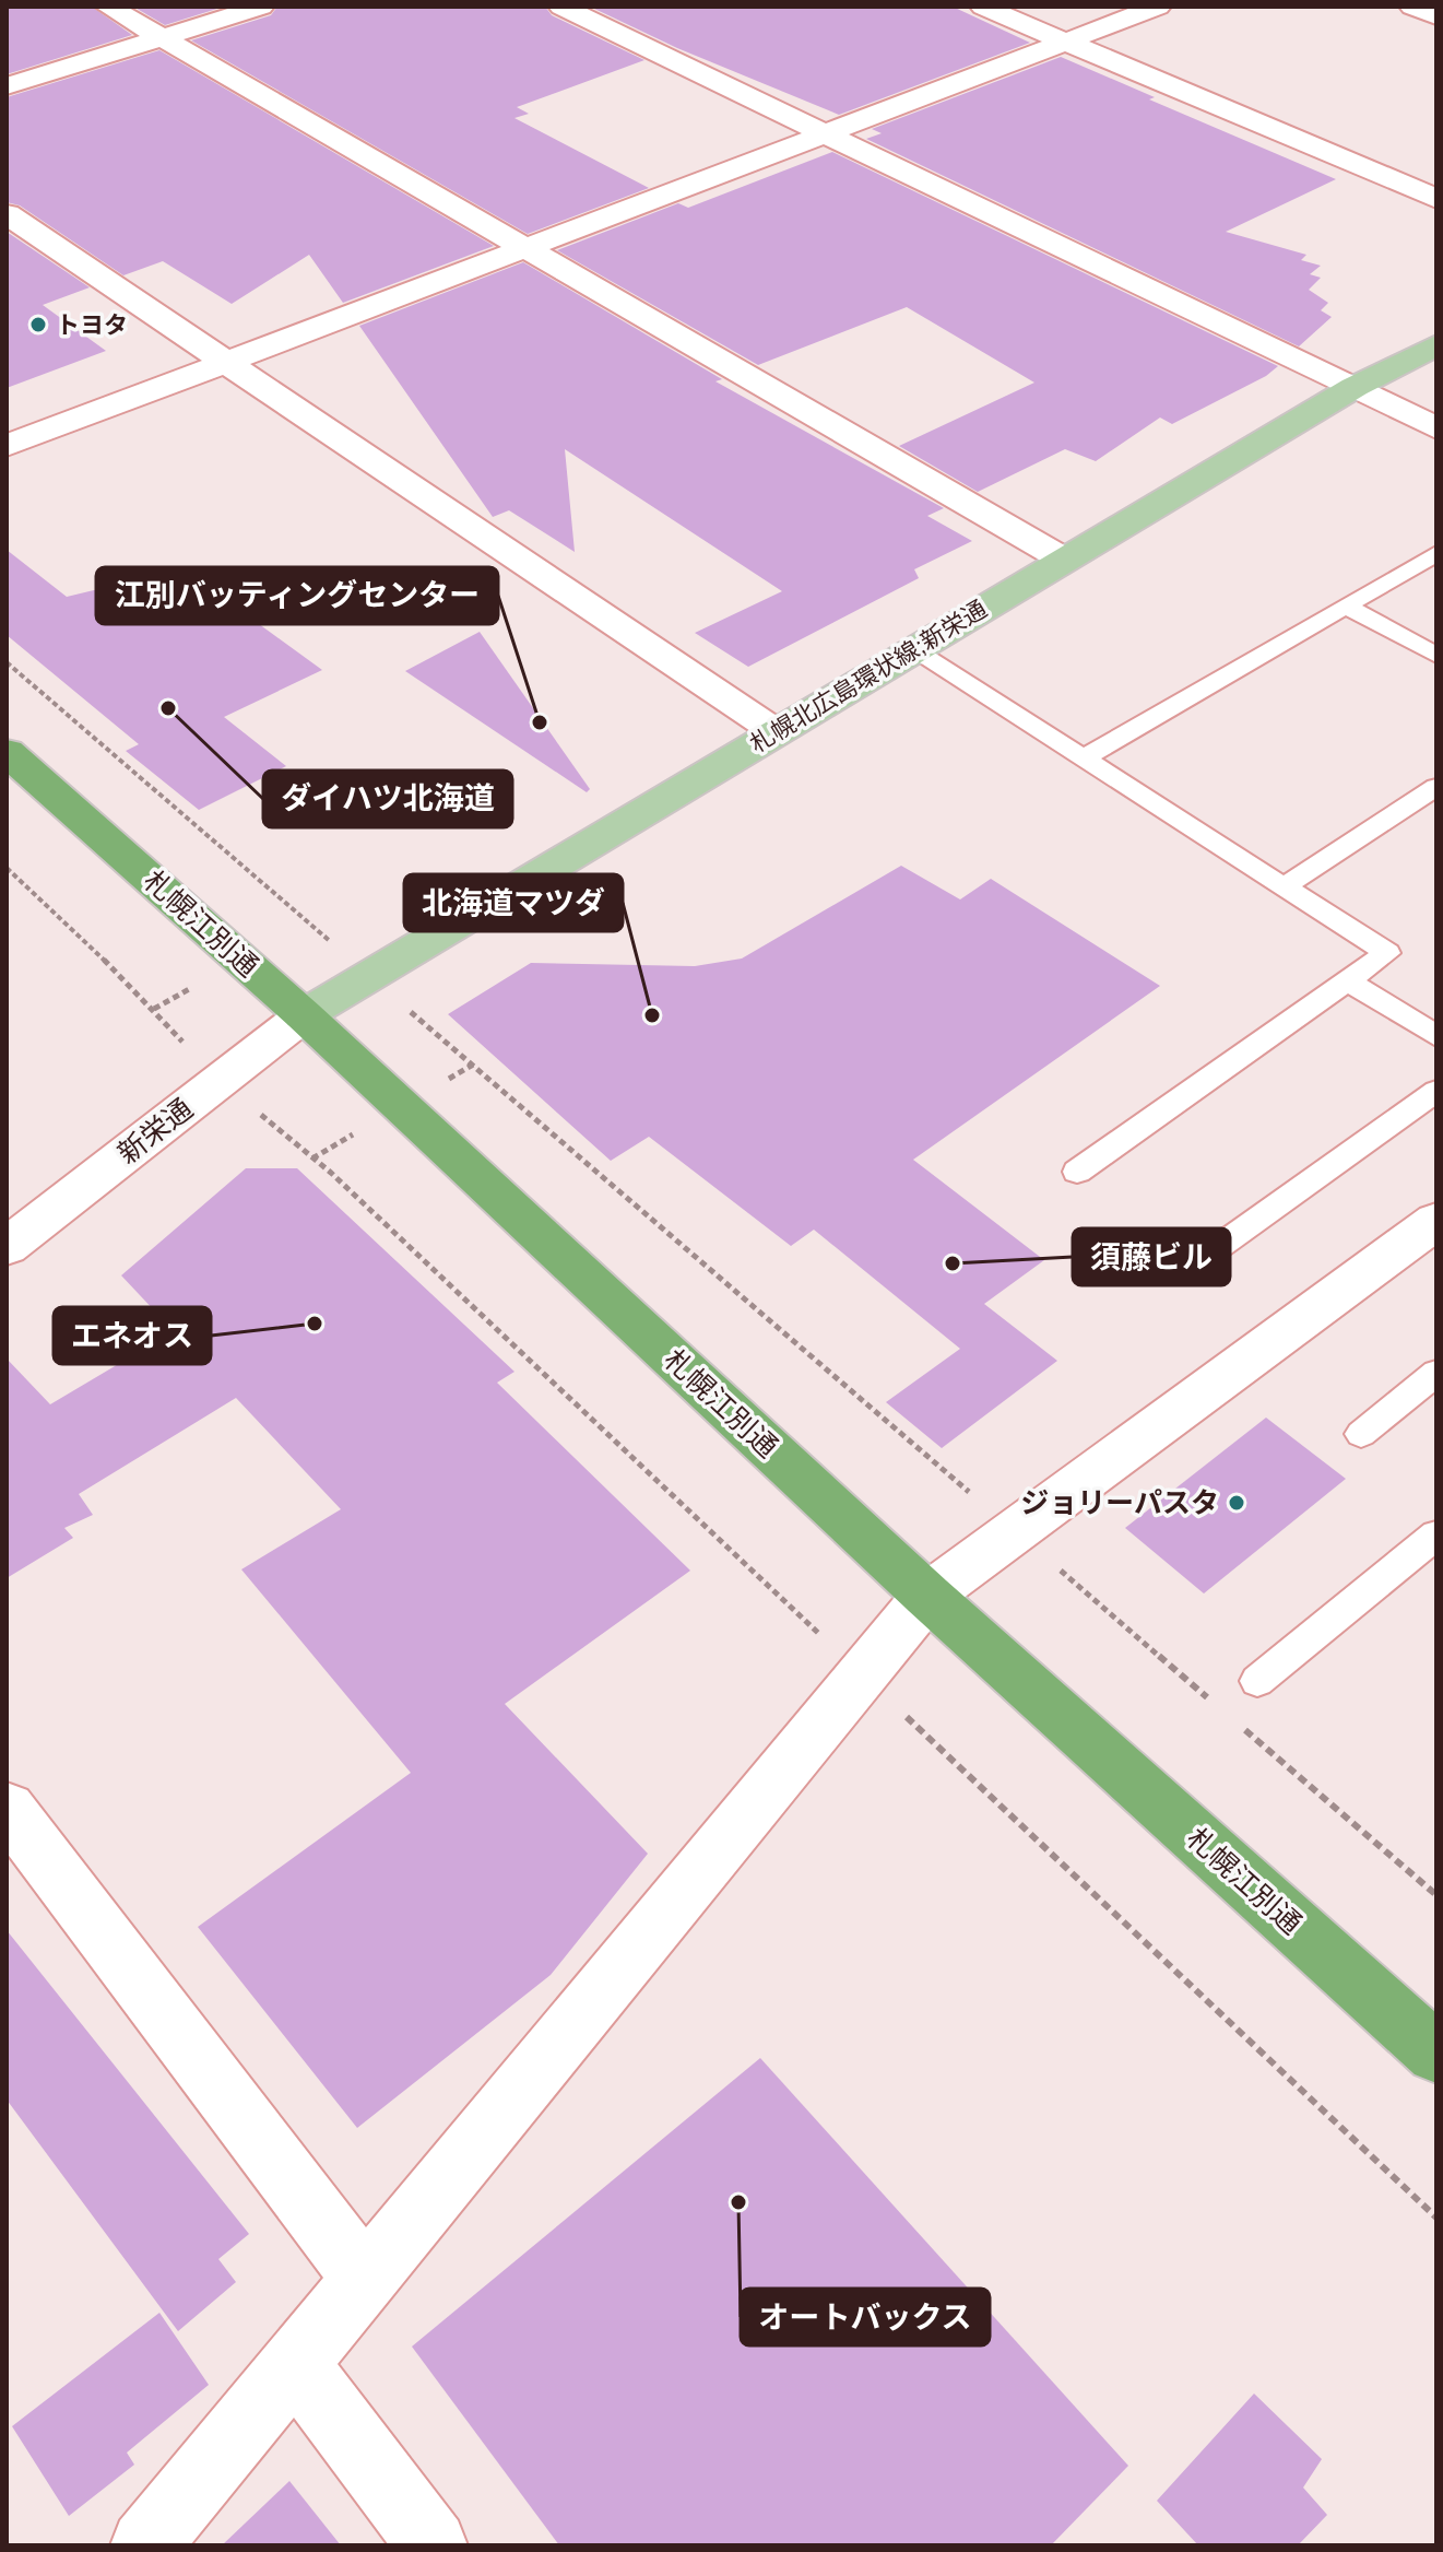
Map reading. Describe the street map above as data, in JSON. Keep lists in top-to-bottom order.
{
  "streets": {
    "highway": ["札幌江別通"],
    "main road": ["札幌北広島環状線;新栄通"],
    "street": ["新栄通"]
  },
  "crossings": [
    ["札幌北広島環状線;新栄通", "札幌江別通"],
    ["札幌北広島環状線;新栄通", "新栄通"],
    ["札幌江別通", "新栄通"]
  ],
  "places": [
    "トヨタ",
    "ダイハツ北海道",
    "江別バッティングセンター",
    "北海道マツダ",
    "須藤ビル",
    "エネオス",
    "ジョリーパスタ",
    "オートバックス"
  ]
}
